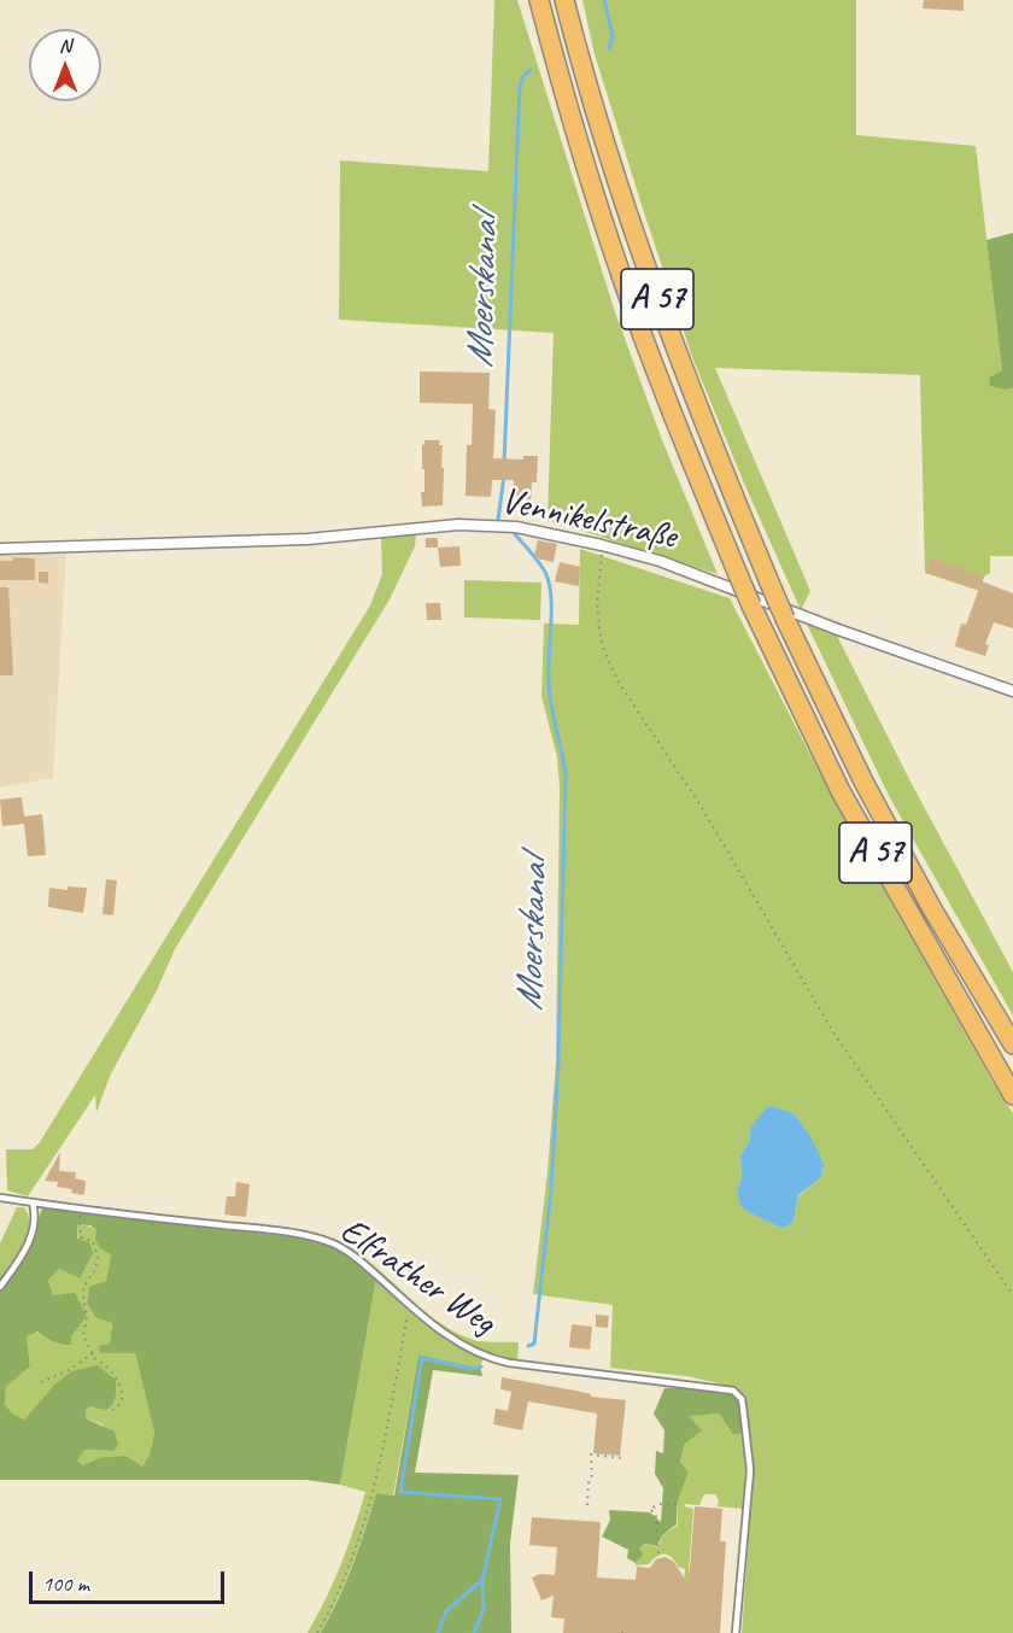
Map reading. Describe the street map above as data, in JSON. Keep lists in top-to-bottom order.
{
  "streets": {
    "highway": ["A 57"],
    "street": ["Vennikelstraße"],
    "lane": ["Elfrather Weg"]
  },
  "water": ["Moerskanal"],
  "scale_bar": "100 m",
  "north": "top"
}
